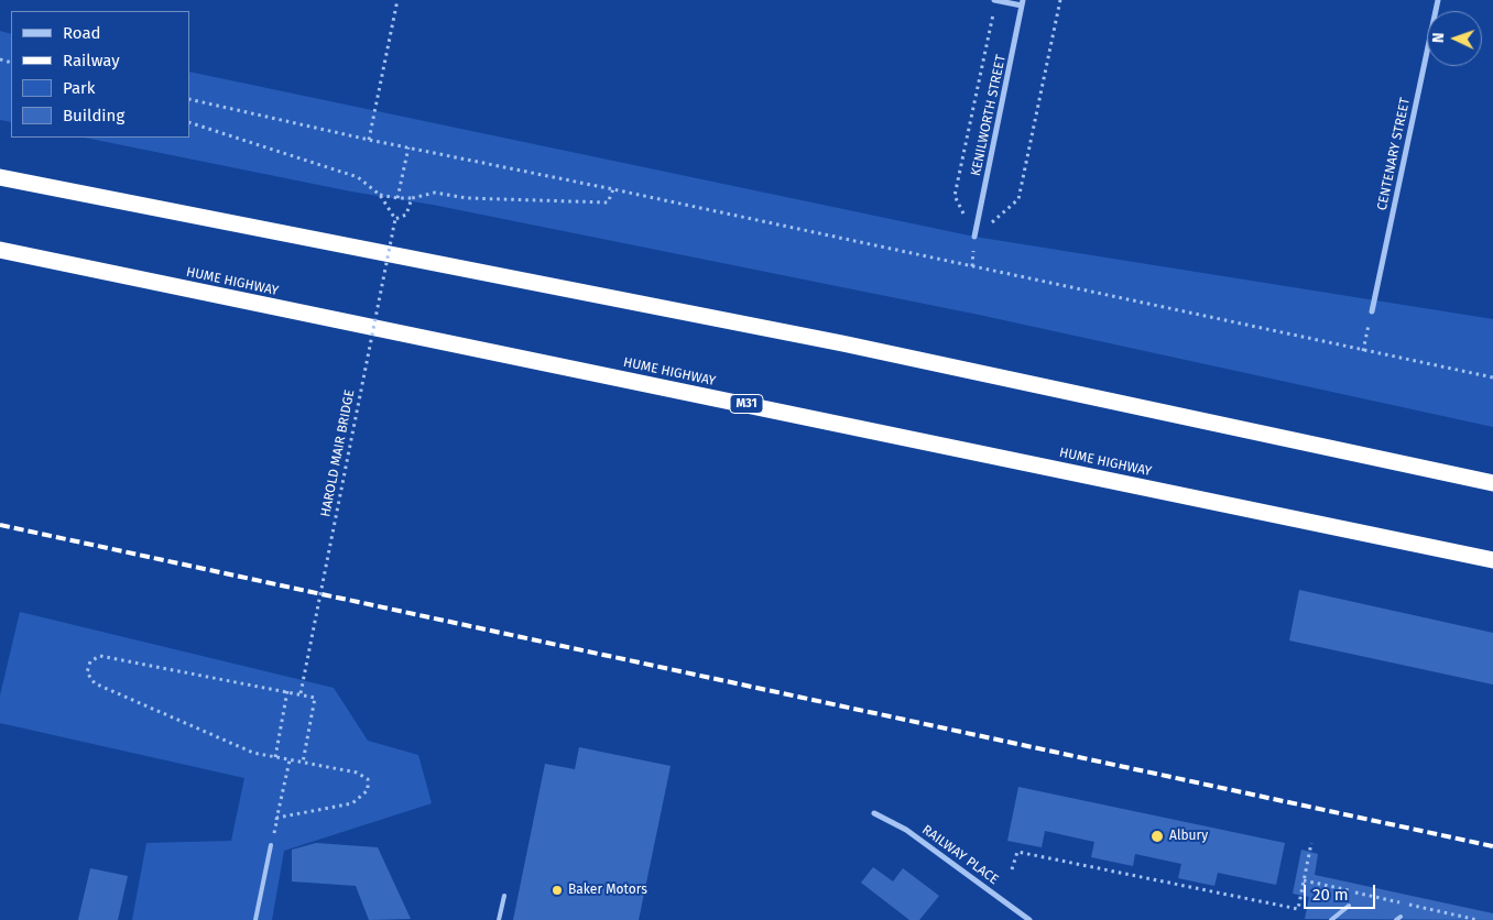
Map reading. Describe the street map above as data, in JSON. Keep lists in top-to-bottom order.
{
  "streets": {
    "highway": ["HUME HIGHWAY", "M31"],
    "street": ["KENILWORTH STREET", "CENTENARY STREET", "RAILWAY PLACE"],
    "path": ["HAROLD MAIR BRIDGE"]
  },
  "places": ["Albury", "Baker Motors"],
  "legend": [
    "Road",
    "Railway",
    "Park",
    "Building"
  ],
  "scale_bar": "20 m",
  "north": "left"
}
